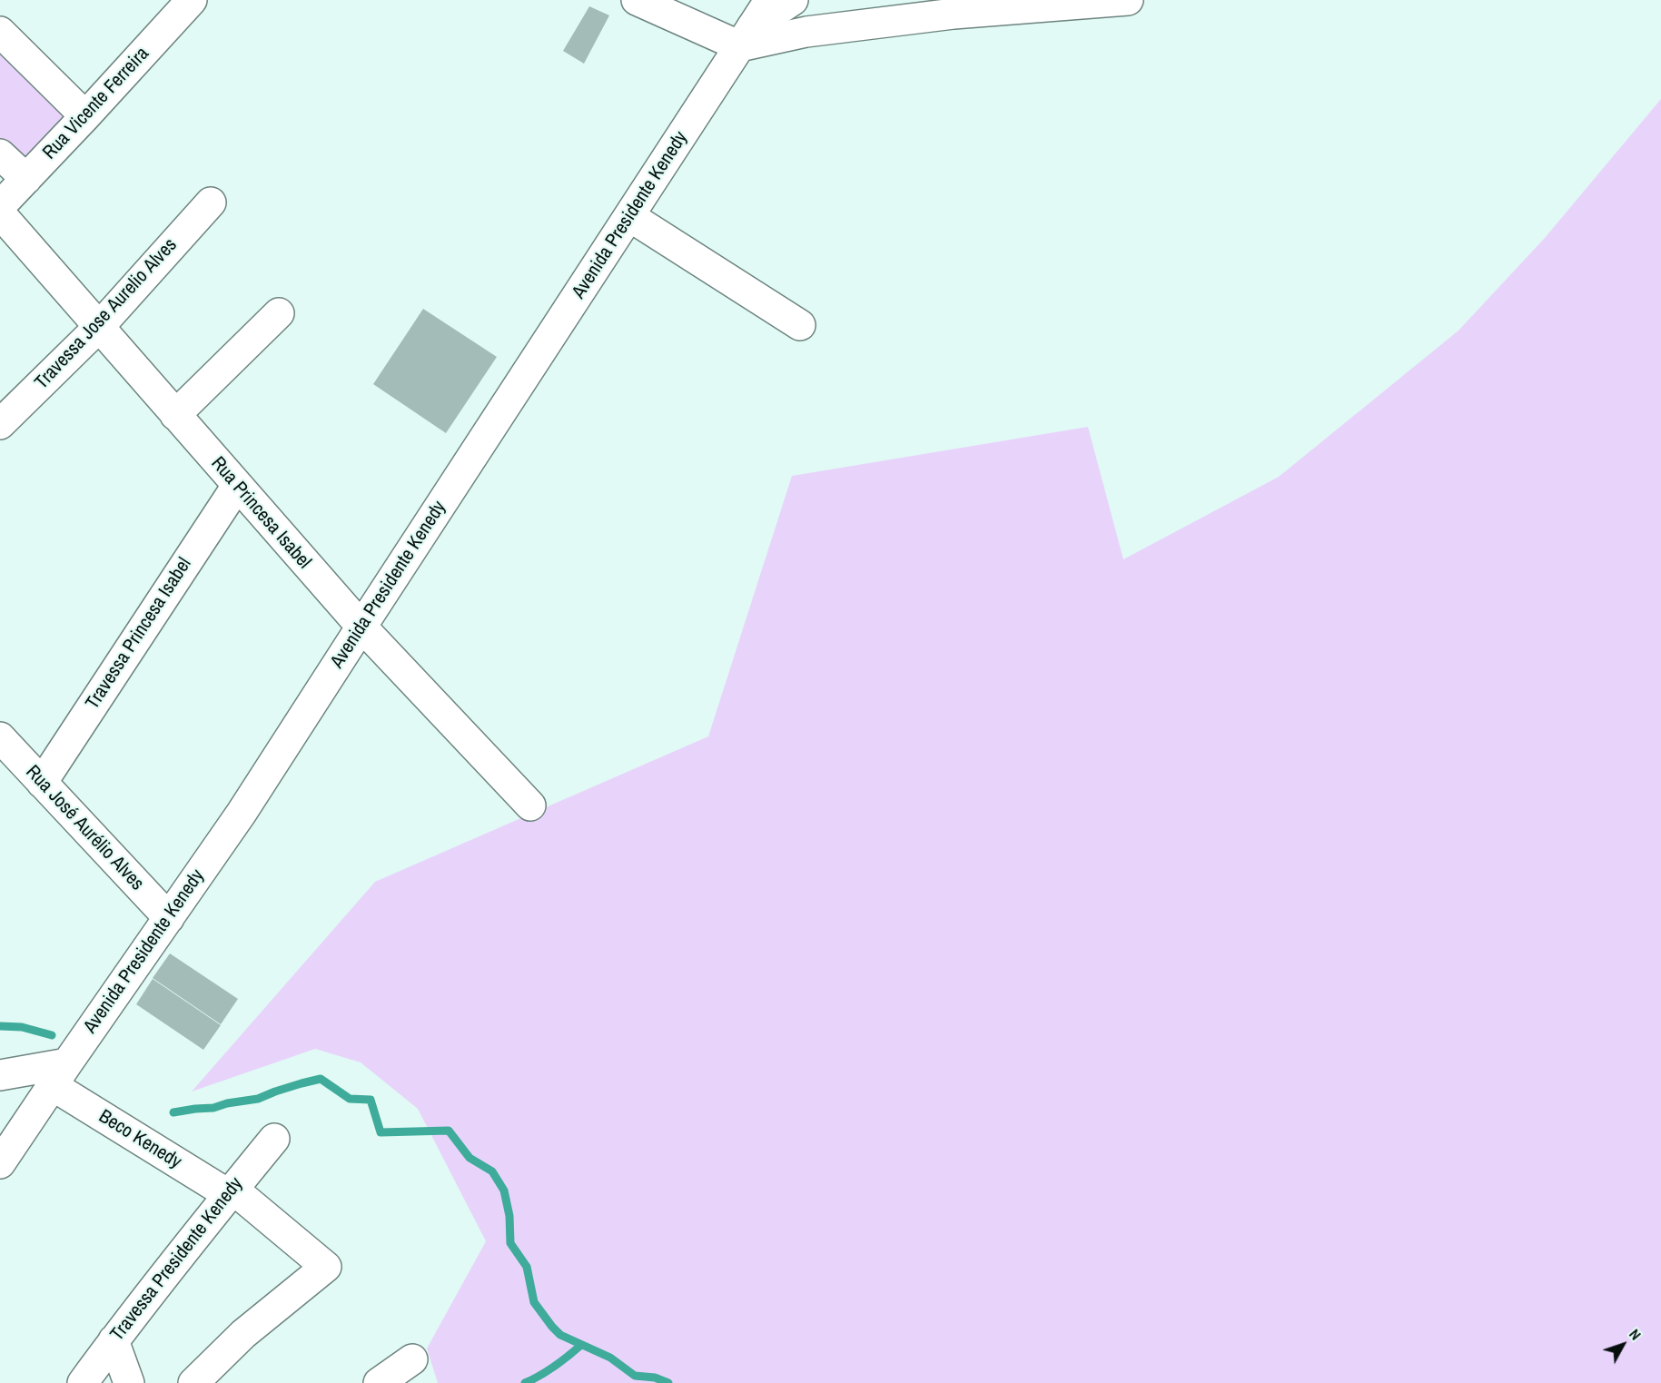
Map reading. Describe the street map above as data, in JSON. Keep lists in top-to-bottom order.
{
  "streets": {
    "street": [
      "Rua Vicente Ferreira",
      "Avenida Presidente Kenedy",
      "Travessa Jose Aurelio Alves",
      "Rua Princesa Isabel",
      "Travessa Princesa Isabel",
      "Rua José Aurélio Alves",
      "Beco Kenedy",
      "Travessa Presidente Kenedy"
    ]
  },
  "crossings": [
    ["Avenida Presidente Kenedy", "Rua Princesa Isabel"],
    ["Avenida Presidente Kenedy", "Rua José Aurélio Alves"],
    ["Avenida Presidente Kenedy", "Beco Kenedy"],
    ["Travessa Jose Aurelio Alves", "Rua Princesa Isabel"],
    ["Rua Princesa Isabel", "Travessa Princesa Isabel"],
    ["Travessa Princesa Isabel", "Rua José Aurélio Alves"],
    ["Beco Kenedy", "Travessa Presidente Kenedy"]
  ],
  "north": "top right"
}
